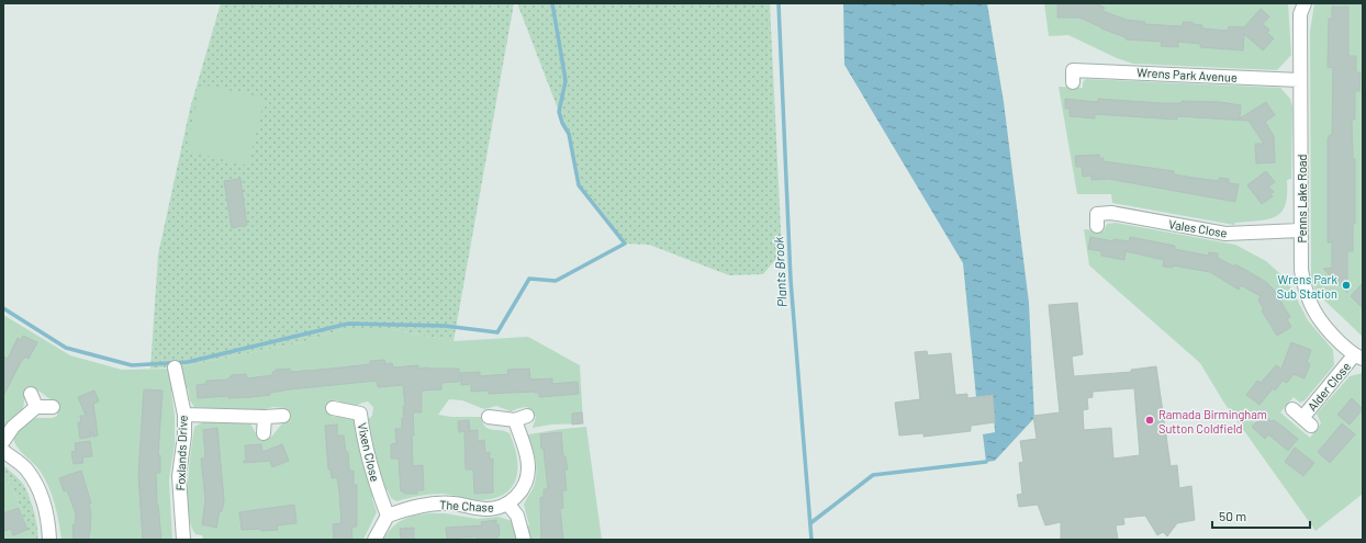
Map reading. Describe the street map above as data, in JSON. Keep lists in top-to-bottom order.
{
  "streets": {
    "street": [
      "Wrens Park Avenue",
      "Penns Lake Road",
      "Vales Close",
      "Alder Close",
      "Vixen Close",
      "Foxlands Drive",
      "The Chase"
    ]
  },
  "crossings": [
    ["Wrens Park Avenue", "Penns Lake Road"],
    ["Penns Lake Road", "Vales Close"],
    ["Penns Lake Road", "Alder Close"],
    ["Vixen Close", "The Chase"]
  ],
  "water": ["Plants Brook"],
  "places": ["Wrens Park Sub Station", "Ramada Birmingham Sutton Coldfield"],
  "scale_bar": "50 m"
}
